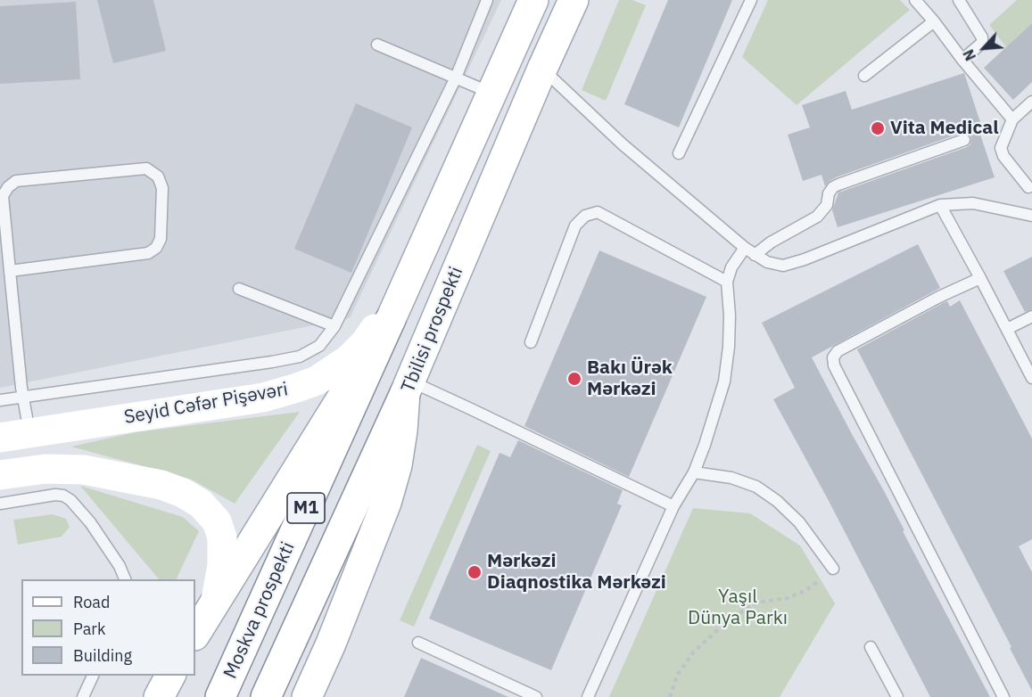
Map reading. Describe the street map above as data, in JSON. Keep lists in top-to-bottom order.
{
  "streets": {
    "main road": [
      "Tbilisi prospekti",
      "Seyid Cəfər Pişəvəri",
      "M1",
      "Moskva prospekti"
    ]
  },
  "crossings": [
    ["Tbilisi prospekti", "M1"]
  ],
  "parks": ["Yaşıl Dünya Parkı"],
  "places": ["Vita Medical", "Bakı Ürək Mərkəzi", "Mərkəzi Diaqnostika Mərkəzi"],
  "legend": ["Road", "Park", "Building"],
  "north": "bottom left"
}
